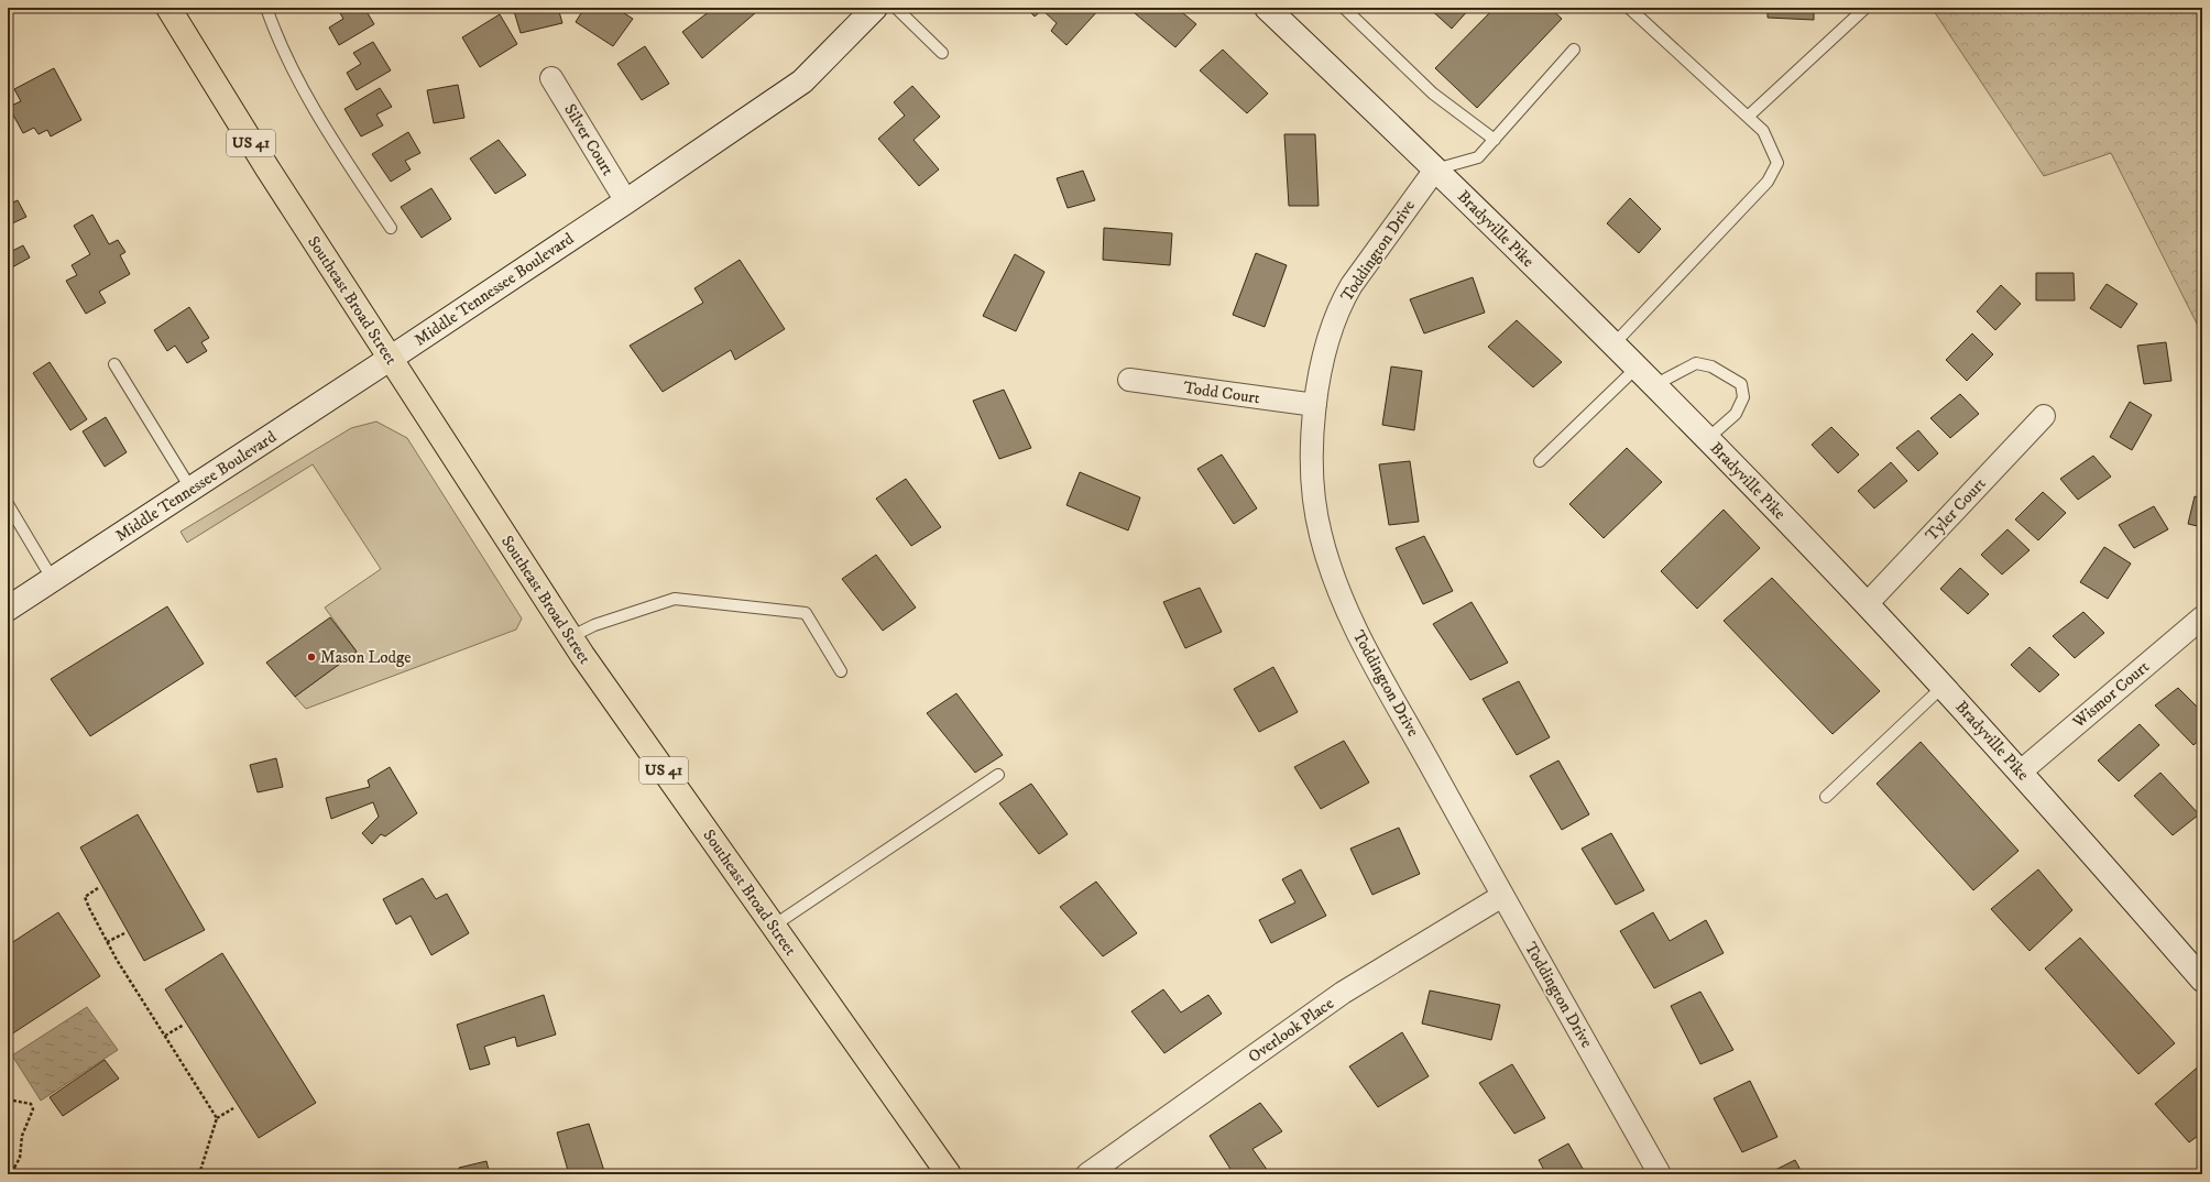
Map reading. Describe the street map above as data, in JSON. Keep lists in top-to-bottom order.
{
  "streets": {
    "main road": [
      "US 41",
      "Bradyville Pike",
      "Middle Tennessee Boulevard",
      "Southeast Broad Street"
    ],
    "street": [
      "Silver Court",
      "Toddington Drive",
      "Todd Court",
      "Tyler Court",
      "Wismor Court",
      "Overlook Place"
    ]
  },
  "crossings": [
    ["Silver Court", "Middle Tennessee Boulevard"],
    ["Bradyville Pike", "Toddington Drive"],
    ["Bradyville Pike", "Tyler Court"],
    ["Bradyville Pike", "Wismor Court"],
    ["Toddington Drive", "Todd Court"],
    ["Toddington Drive", "Overlook Place"],
    ["Middle Tennessee Boulevard", "Southeast Broad Street"]
  ],
  "places": ["Mason Lodge"]
}
